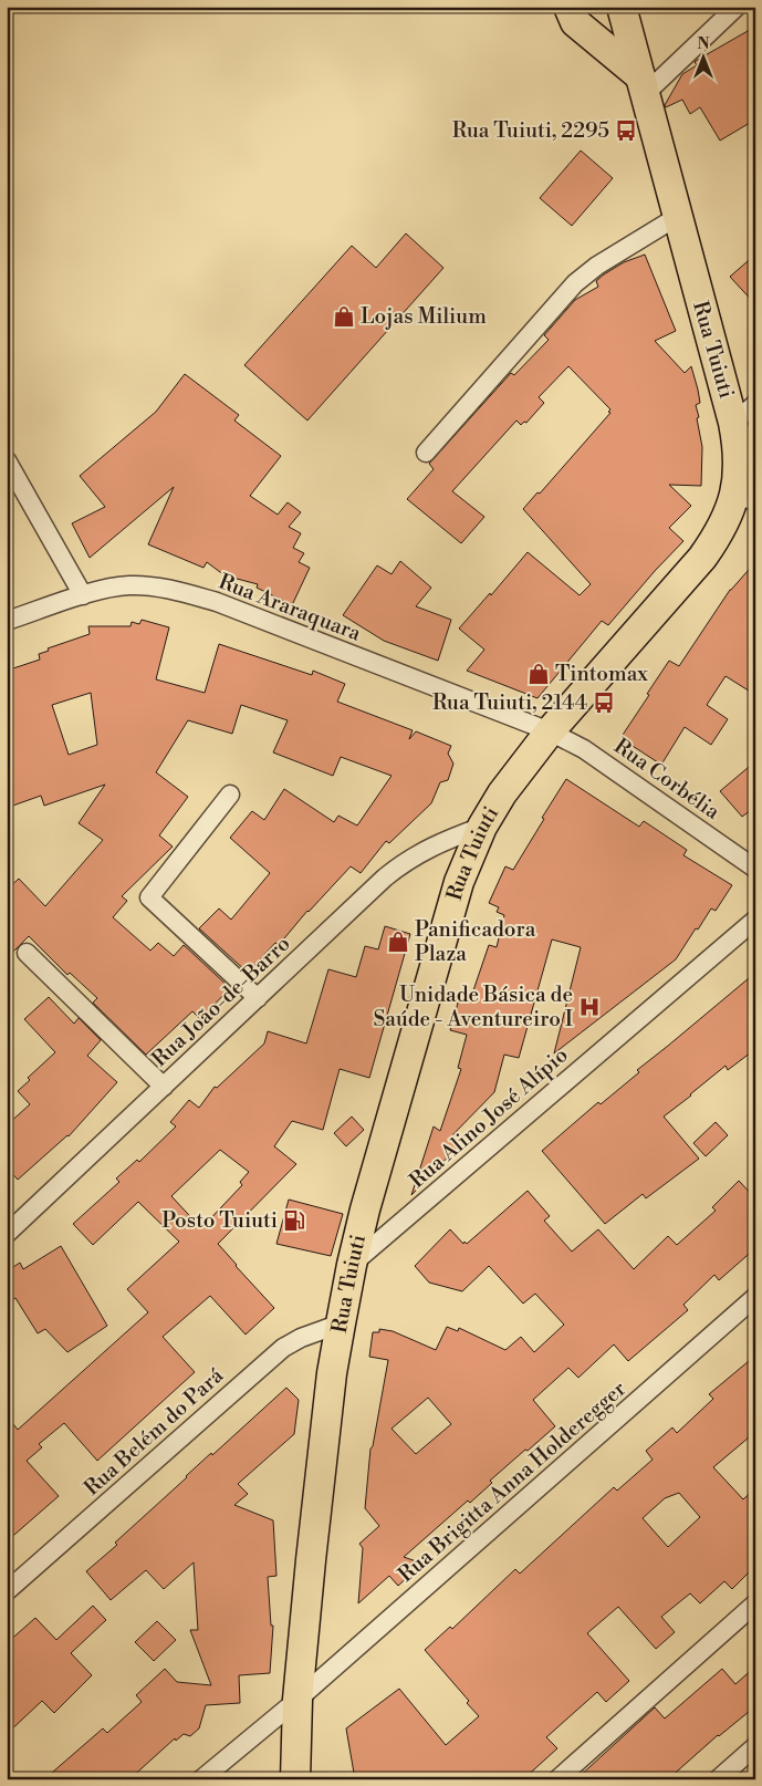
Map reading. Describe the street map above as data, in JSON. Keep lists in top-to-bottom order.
{
  "streets": {
    "main road": ["Rua Tuiuti"],
    "street": [
      "Rua Araraquara",
      "Rua Corbélia",
      "Rua João-de-Barro",
      "Rua Alino José Alípio",
      "Rua Belém do Pará",
      "Rua Brigitta Anna Holderegger"
    ]
  },
  "crossings": [
    ["Rua Tuiuti", "Rua Araraquara"],
    ["Rua Tuiuti", "Rua Corbélia"],
    ["Rua Tuiuti", "Rua João-de-Barro"],
    ["Rua Tuiuti", "Rua Alino José Alípio"],
    ["Rua Tuiuti", "Rua Belém do Pará"],
    ["Rua Tuiuti", "Rua Brigitta Anna Holderegger"],
    ["Rua Araraquara", "Rua Corbélia"]
  ],
  "places": {
    "bus stop": ["Rua Tuiuti, 2295", "Rua Tuiuti, 2144"],
    "shop": ["Lojas Milium", "Tintomax", "Panificadora Plaza"],
    "hospital": ["Unidade Básica de Saúde - Aventureiro I"],
    "fuel station": ["Posto Tuiuti"]
  },
  "north": "top"
}
